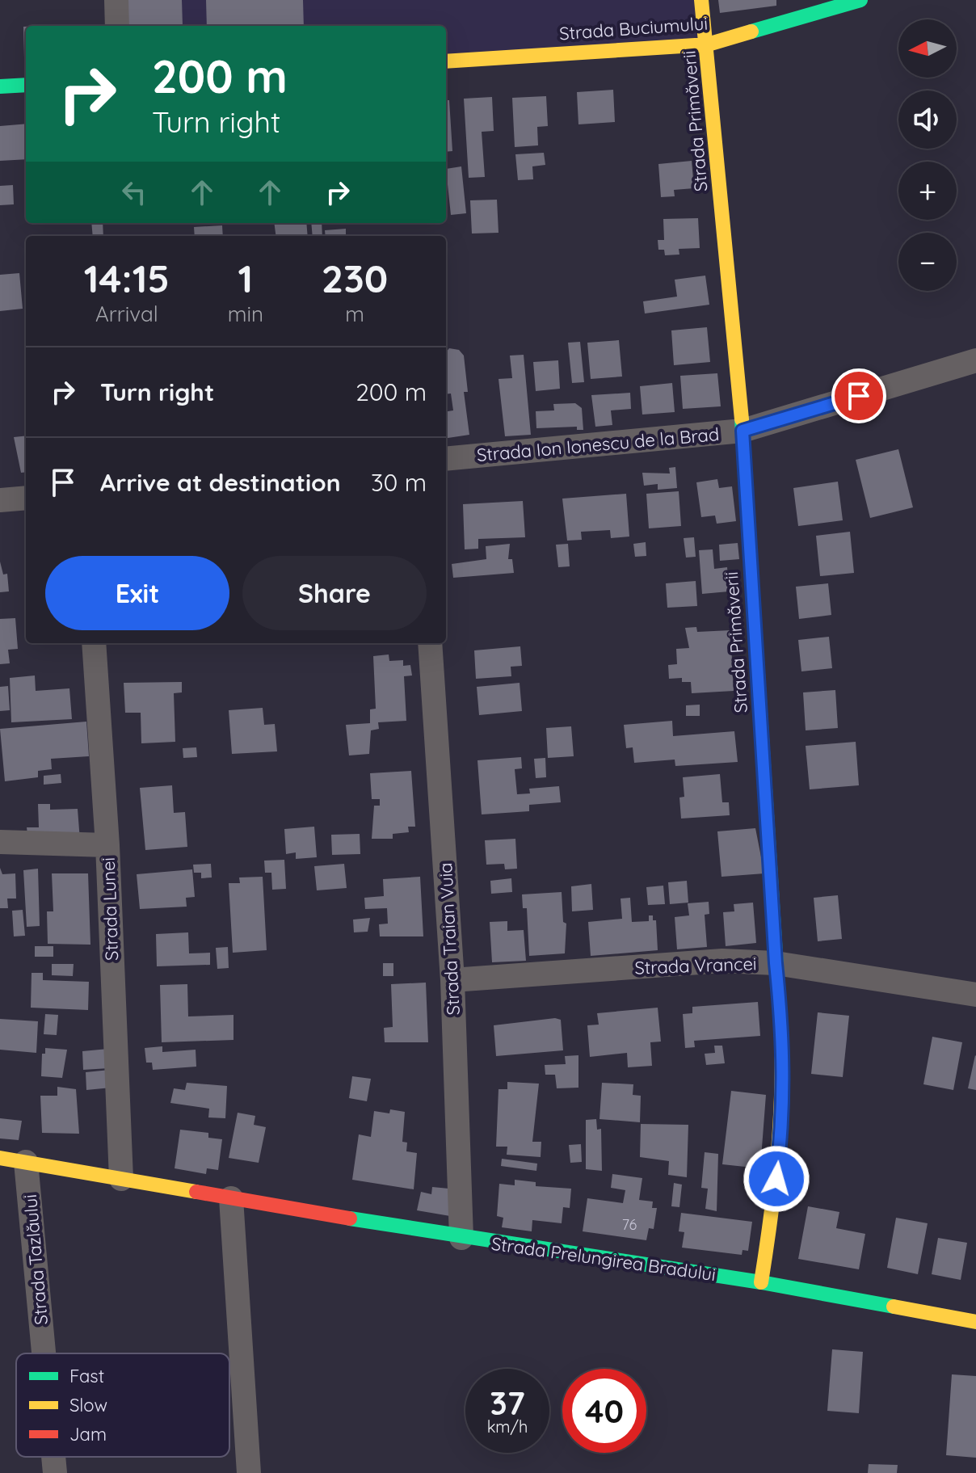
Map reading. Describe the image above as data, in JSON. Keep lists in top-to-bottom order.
{
  "streets": {
    "street": [
      "Strada Buciumului",
      "Strada Primăverii",
      "Strada Ion Ionescu de la Brad",
      "Strada Lunei",
      "Strada Traian Vuia",
      "Strada Vrancei",
      "Strada Prelungirea Bradului",
      "Strada Tazlăului"
    ]
  },
  "crossings": [
    ["Strada Buciumului", "Strada Primăverii"],
    ["Strada Primăverii", "Strada Ion Ionescu de la Brad"],
    ["Strada Primăverii", "Strada Vrancei"],
    ["Strada Primăverii", "Strada Prelungirea Bradului"],
    ["Strada Lunei", "Strada Prelungirea Bradului"],
    ["Strada Traian Vuia", "Strada Vrancei"],
    ["Strada Traian Vuia", "Strada Prelungirea Bradului"],
    ["Strada Prelungirea Bradului", "Strada Tazlăului"]
  ],
  "house_numbers": ["76"],
  "legend": ["Fast", "Slow", "Jam"],
  "north": "left",
  "page": {
    "map_buttons": ["+", "−"],
    "turn": ["200 m", "Turn right"],
    "eta": [
      "14:15",
      "Arrival",
      "1",
      "min",
      "230",
      "m"
    ],
    "list": [
      {
        "name": "Turn right",
        "value": "200 m"
      },
      {
        "name": "Arrive at destination",
        "value": "30 m"
      }
    ],
    "buttons": ["Exit", "Share"],
    "speed": "37 km/h",
    "limit": "40"
  }
}
